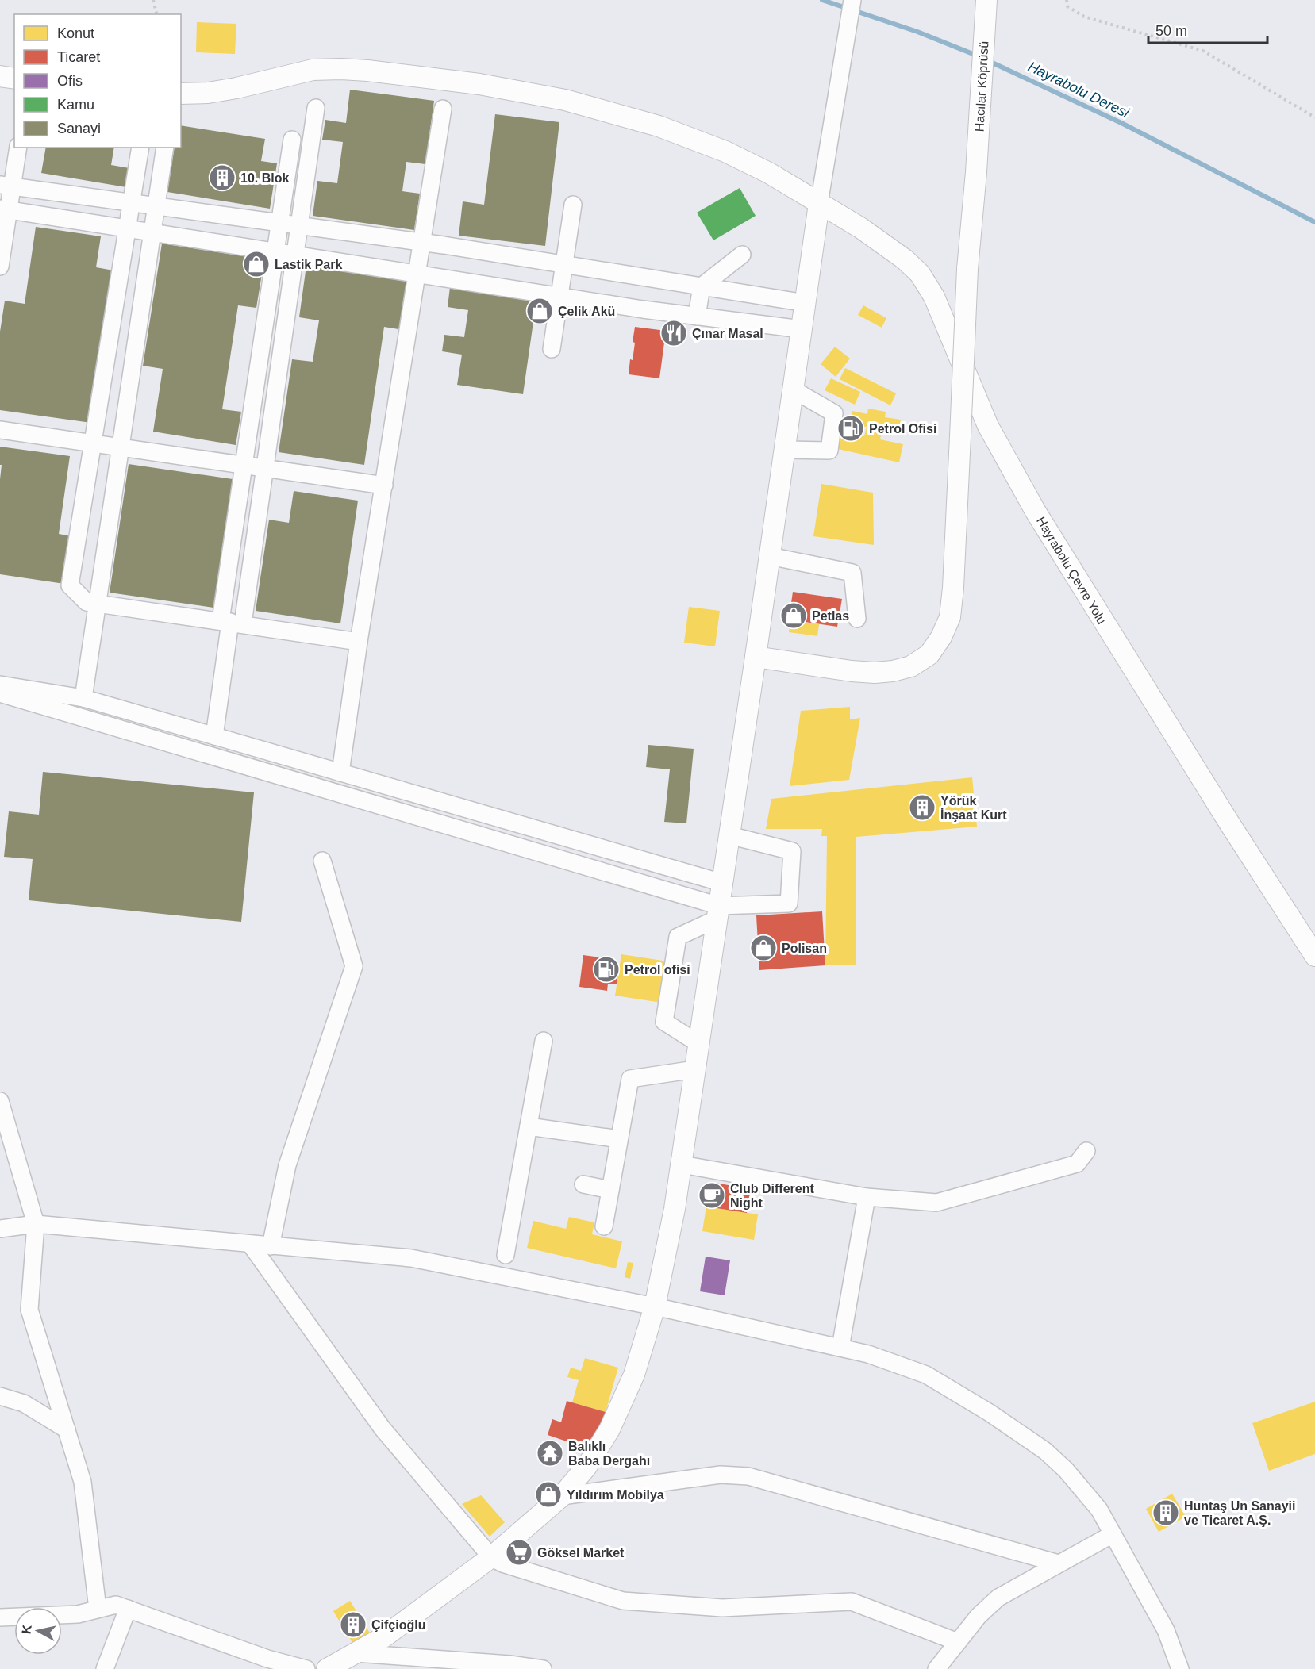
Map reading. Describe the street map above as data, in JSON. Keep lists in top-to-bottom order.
{
  "streets": {
    "main road": ["Hacılar Köprüsü", "Hayrabolu Çevre Yolu"]
  },
  "water": ["Hayrabolu Deresi"],
  "places": {
    "building": [
      "10. Blok",
      "Yörük İnşaat Kurt",
      "Huntaş Un Sanayii ve Ticaret A.Ş.",
      "Çifçioğlu"
    ],
    "shop": [
      "Lastik Park",
      "Çelik Akü",
      "Petlas",
      "Polisan",
      "Yıldırım Mobilya"
    ],
    "restaurant": ["Çınar Masal"],
    "fuel station": ["Petrol Ofisi", "Petrol ofisi"],
    "cafe": ["Club Different Night"],
    "temple": ["Balıklı Baba Dergahı"],
    "supermarket": ["Göksel Market"]
  },
  "legend": [
    "Konut",
    "Ticaret",
    "Ofis",
    "Kamu",
    "Sanayi"
  ],
  "scale_bar": "50 m",
  "north": "left"
}
